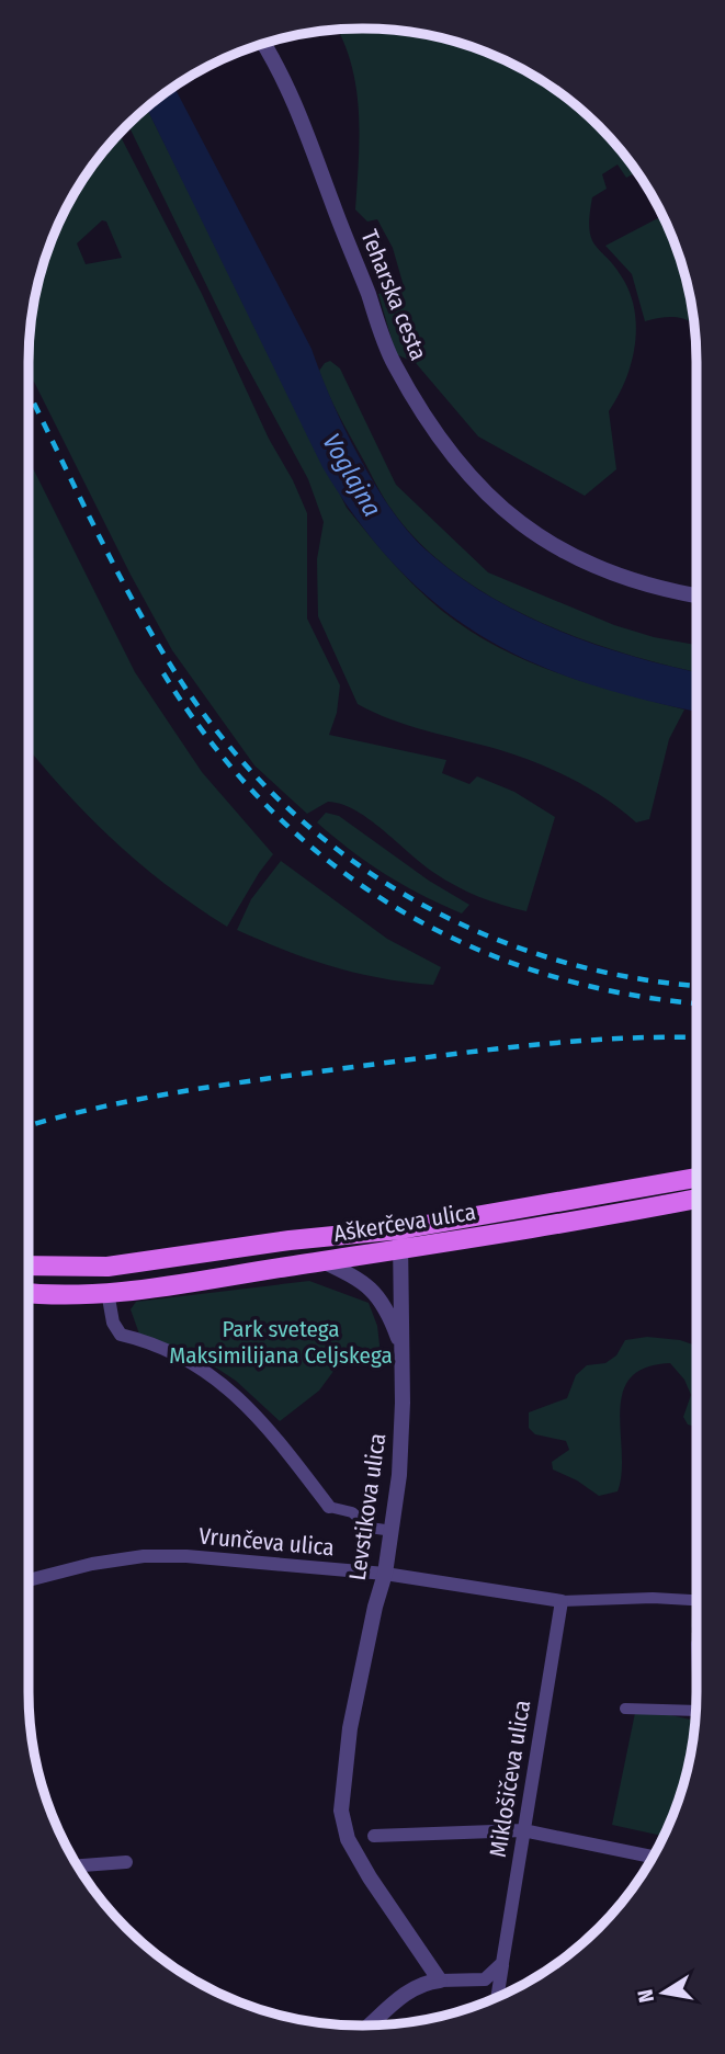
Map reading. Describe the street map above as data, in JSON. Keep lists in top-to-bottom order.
{
  "streets": {
    "main road": ["Aškerčeva ulica"],
    "street": [
      "Teharska cesta",
      "Levstikova ulica",
      "Vrunčeva ulica",
      "Miklošičeva ulica"
    ]
  },
  "crossings": [
    ["Aškerčeva ulica", "Levstikova ulica"],
    ["Levstikova ulica", "Vrunčeva ulica"],
    ["Vrunčeva ulica", "Miklošičeva ulica"]
  ],
  "water": ["Voglajna"],
  "parks": ["Park svetega Maksimilijana Celjskega"],
  "north": "left"
}
